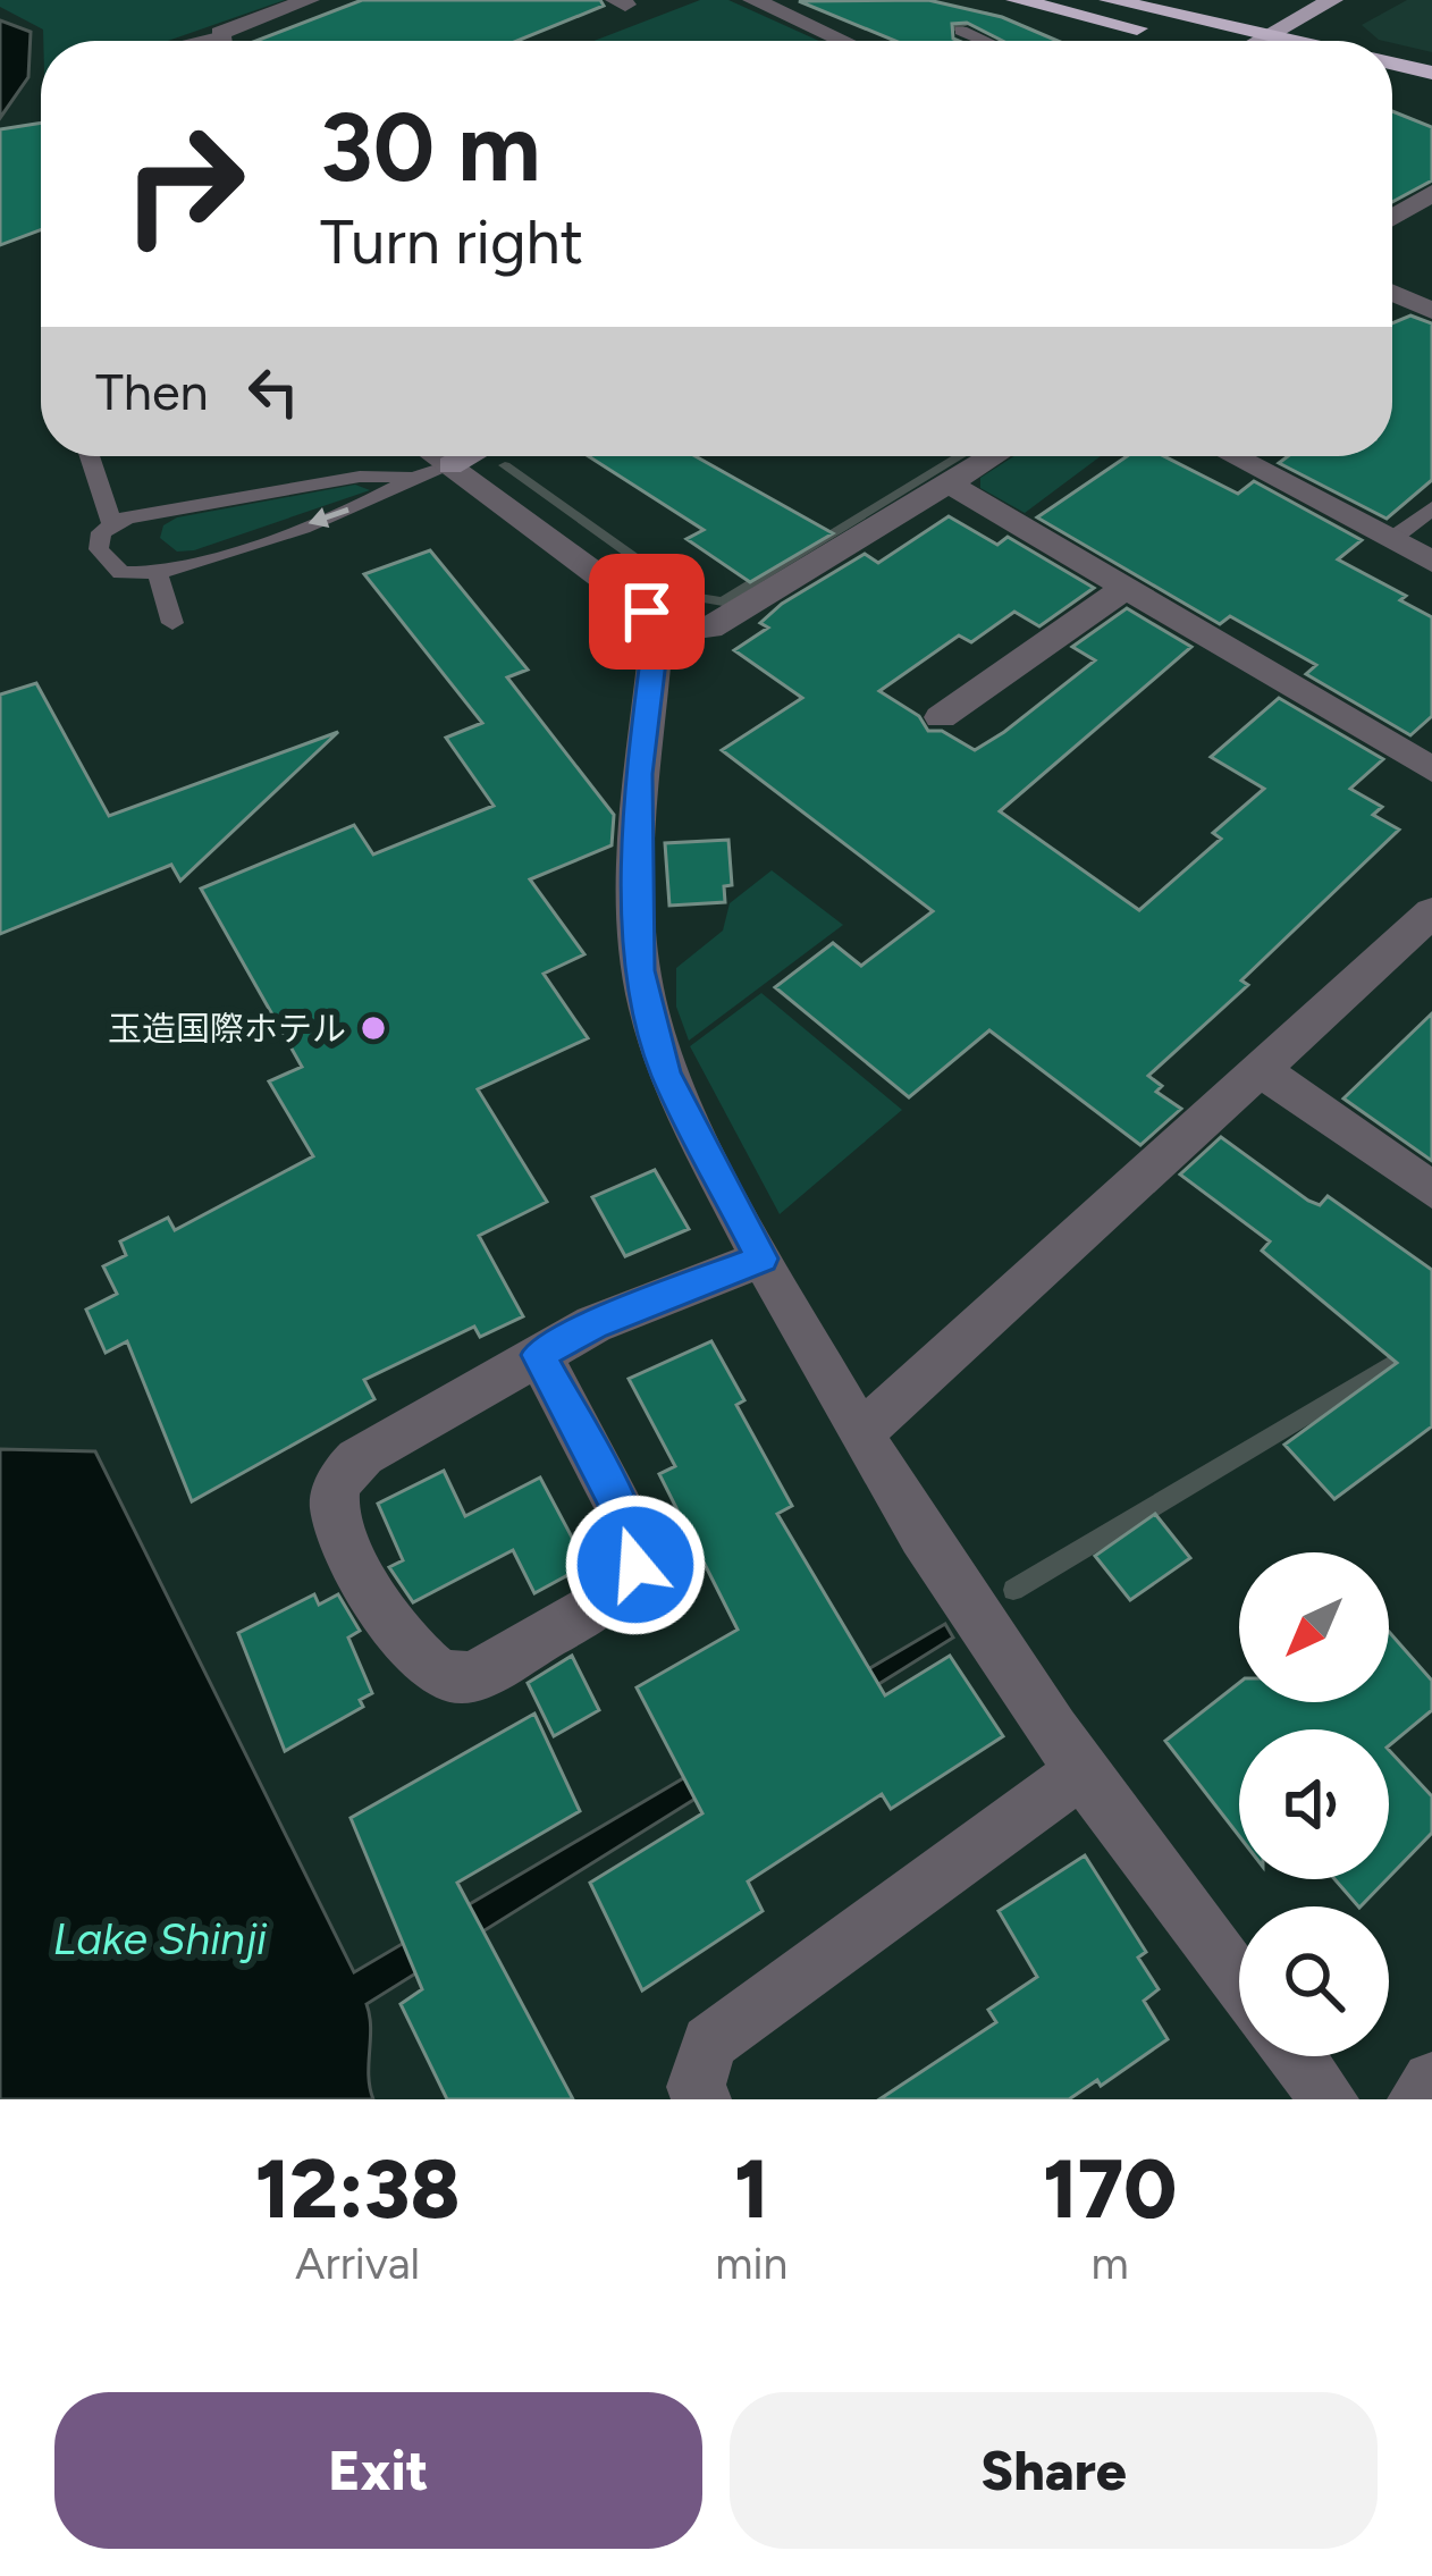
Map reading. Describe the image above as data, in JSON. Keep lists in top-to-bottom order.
{
  "water": ["Lake Shinji"],
  "places": ["玉造国際ホテル"],
  "north": "bottom left",
  "page": {
    "turn": ["30 m", "Turn right"],
    "then": "Then",
    "eta": [
      "12:38",
      "Arrival",
      "1",
      "min",
      "170",
      "m"
    ],
    "buttons": ["Exit", "Share"]
  }
}
